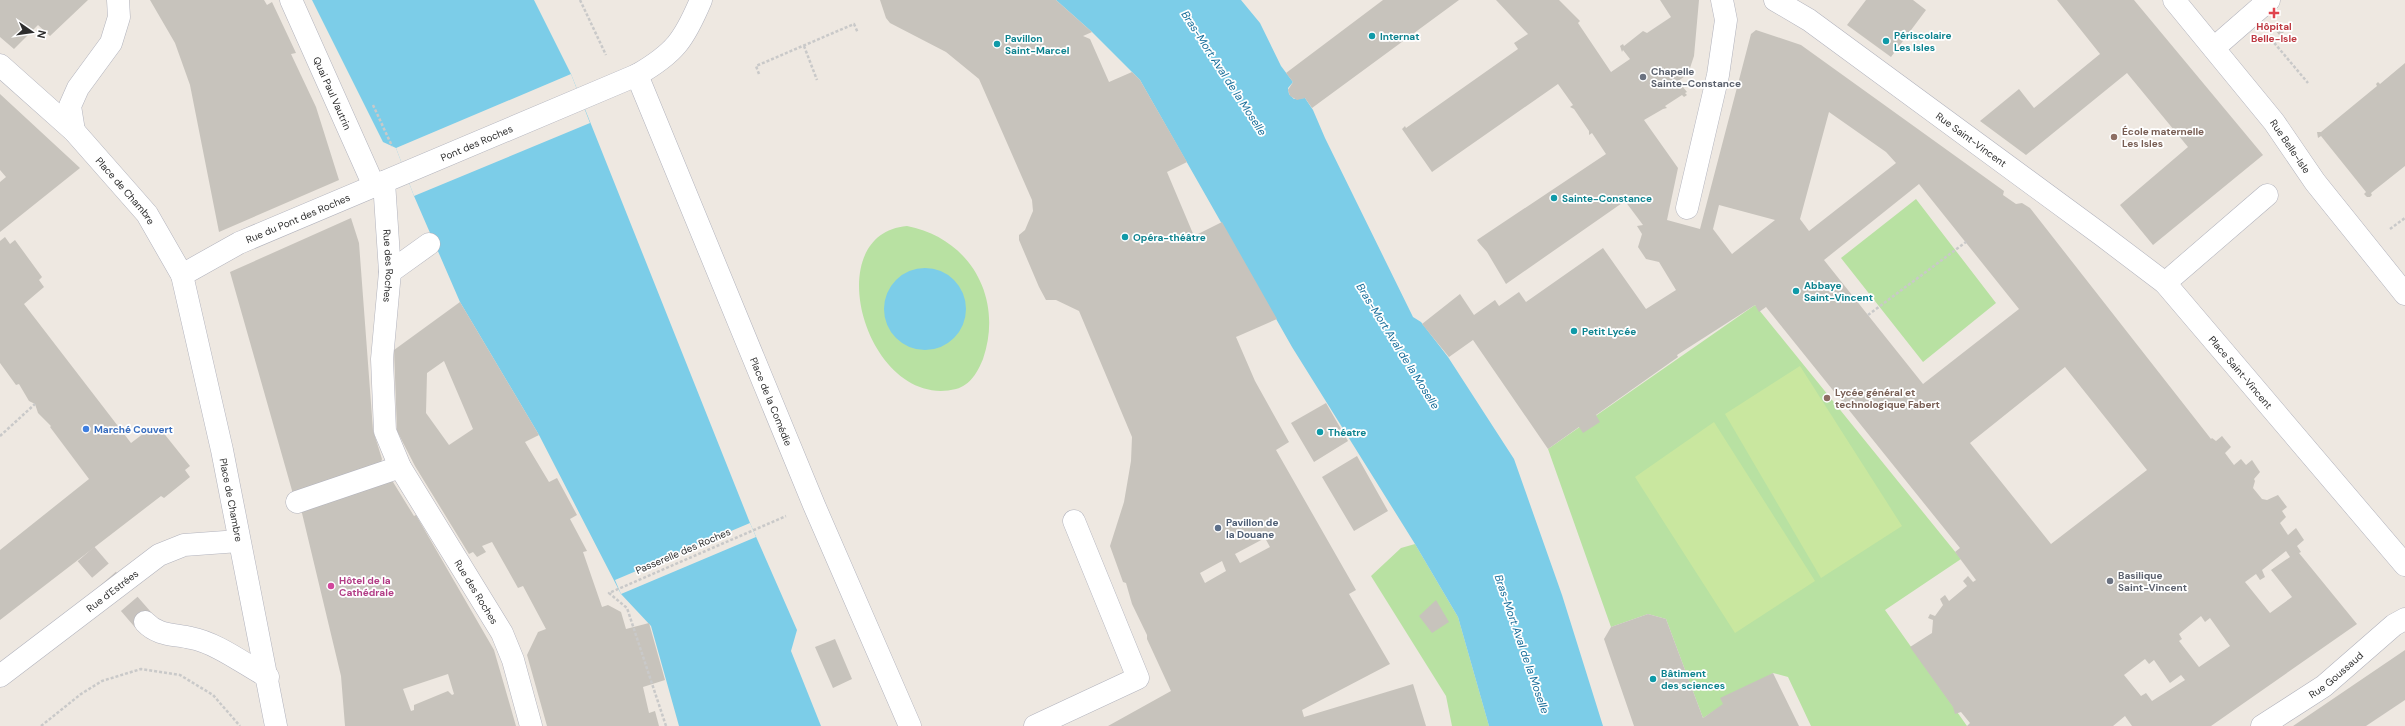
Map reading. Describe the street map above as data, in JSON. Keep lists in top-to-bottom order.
{
  "streets": {
    "street": [
      "Quai Paul Vautrin",
      "Rue Saint-Vincent",
      "Pont des Roches",
      "Rue Belle-Isle",
      "Place de Chambre",
      "Rue du Pont des Roches",
      "Rue des Roches",
      "Place Saint-Vincent",
      "Place de la Comédie",
      "Rue d'Estrées",
      "Rue Goussaud"
    ],
    "path": ["Passerelle des Roches"]
  },
  "crossings": [
    ["Quai Paul Vautrin", "Pont des Roches"],
    ["Quai Paul Vautrin", "Rue du Pont des Roches"],
    ["Quai Paul Vautrin", "Rue des Roches"],
    ["Rue Saint-Vincent", "Place Saint-Vincent"],
    ["Pont des Roches", "Rue du Pont des Roches"],
    ["Pont des Roches", "Rue des Roches"],
    ["Pont des Roches", "Place de la Comédie"],
    ["Place de Chambre", "Rue du Pont des Roches"],
    ["Place de Chambre", "Rue d'Estrées"],
    ["Rue du Pont des Roches", "Rue des Roches"],
    ["Place de la Comédie", "Passerelle des Roches"]
  ],
  "water": ["Bras-Mort Aval de la Moselle"],
  "places": {
    "health": ["Hôpital Belle-Isle"],
    "other": [
      "Internat",
      "Périscolaire Les Isles",
      "Pavillon Saint-Marcel",
      "Chapelle Sainte-Constance",
      "École maternelle Les Isles",
      "Sainte-Constance",
      "Opéra-théâtre",
      "Abbaye Saint-Vincent",
      "Petit Lycée",
      "Lycée général et technologique Fabert",
      "Marché Couvert",
      "Théatre",
      "Pavillon de la Douane",
      "Basilique Saint-Vincent",
      "Hôtel de la Cathédrale",
      "Bâtiment des sciences"
    ]
  },
  "north": "right"
}
